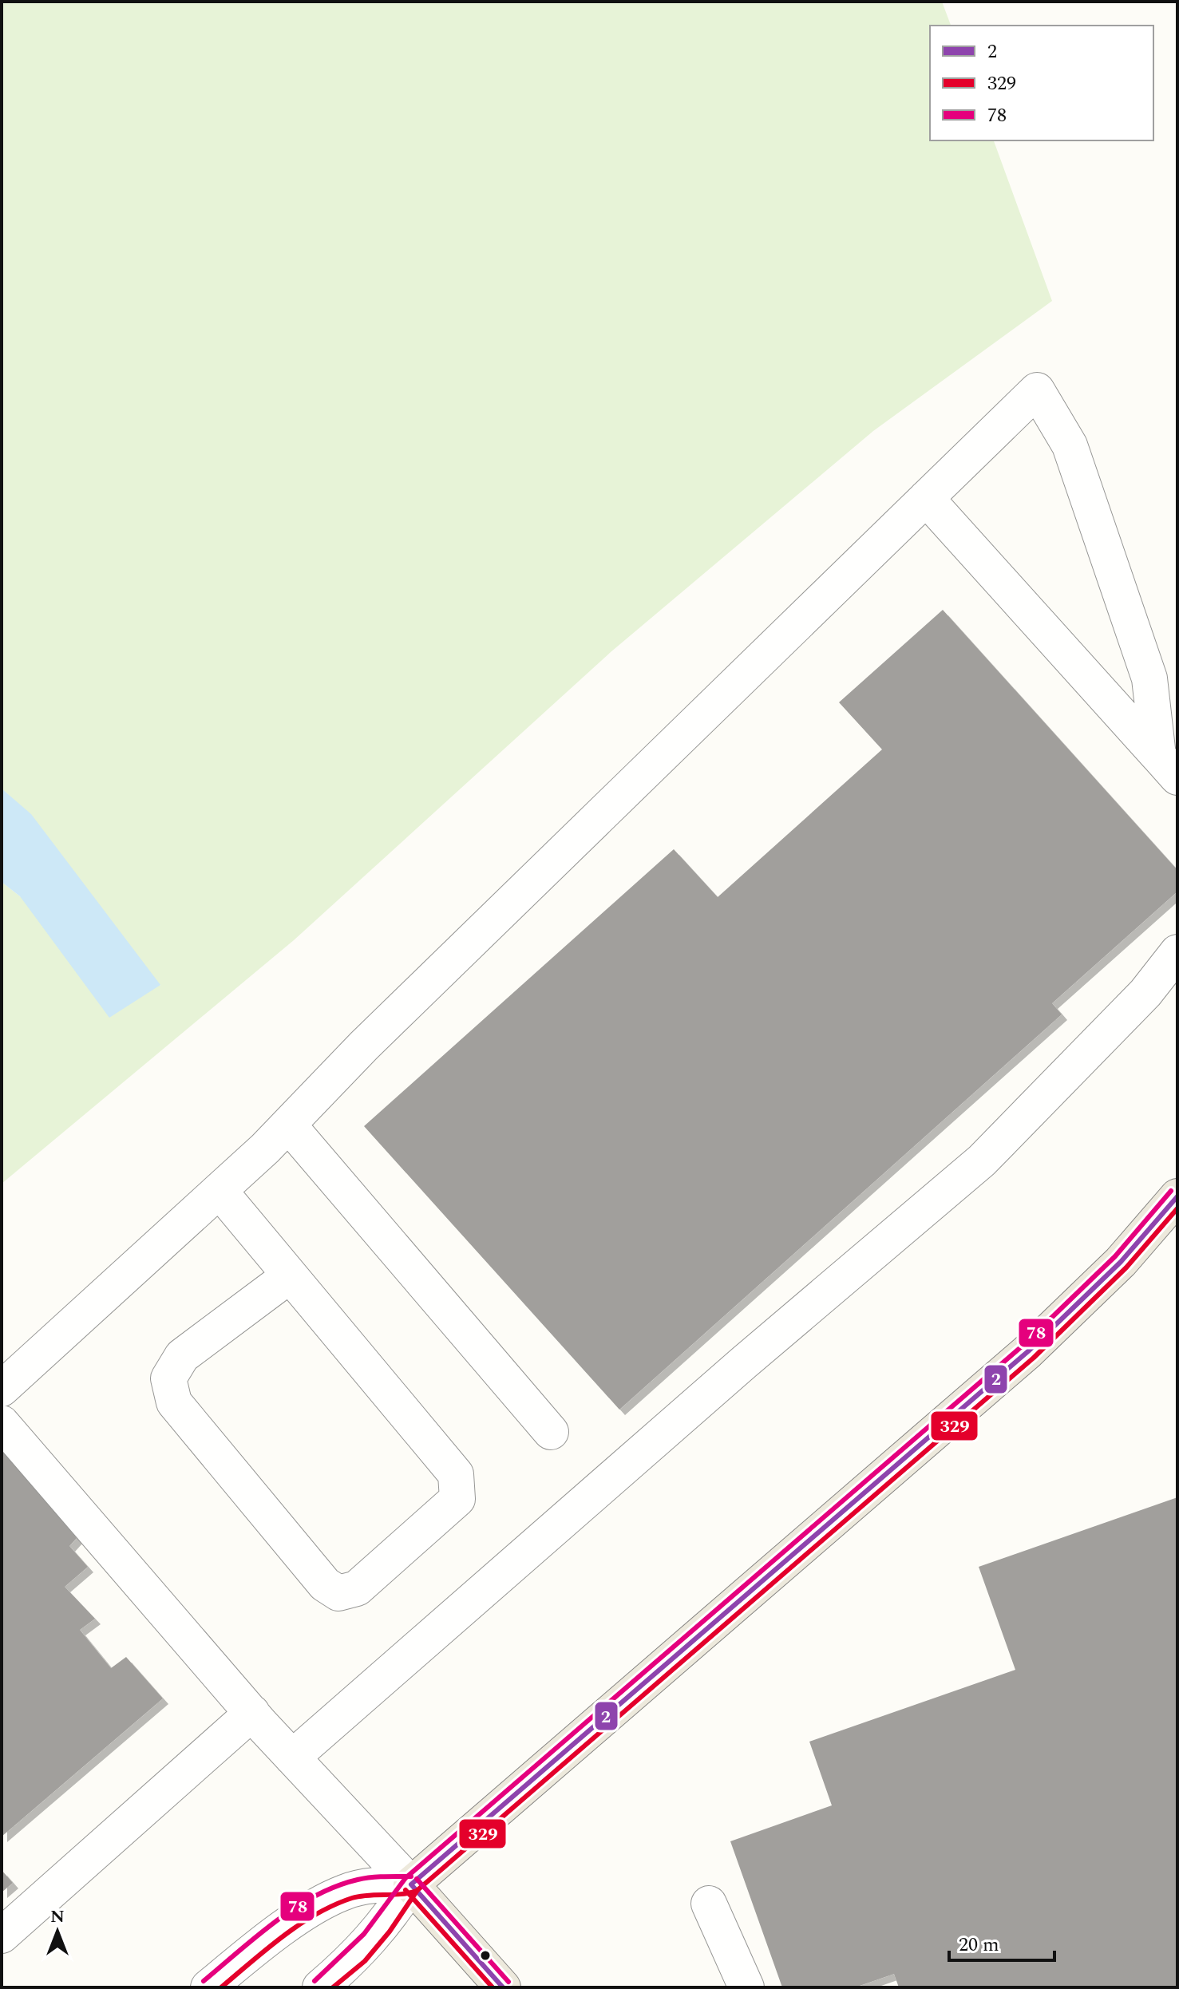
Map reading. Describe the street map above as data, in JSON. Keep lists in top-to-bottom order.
{
  "lines": ["transit line 78", "transit line 2", "transit line 329"],
  "legend": ["2", "329", "78"],
  "scale_bar": "20 m",
  "north": "top"
}
